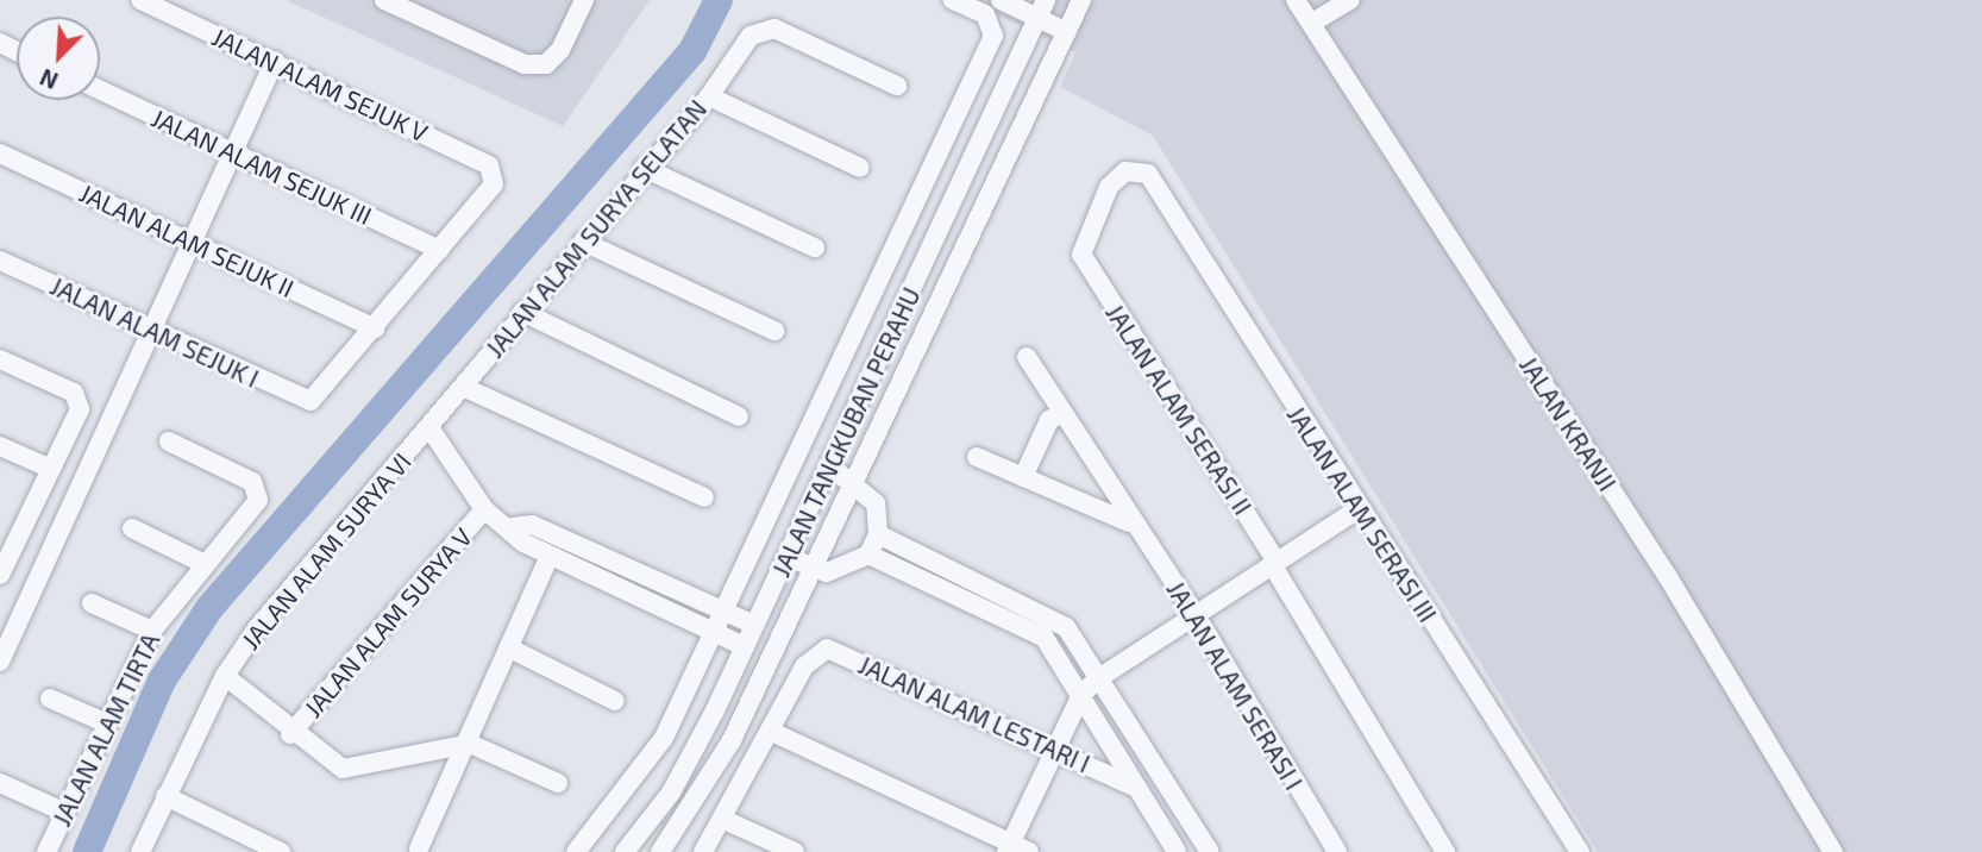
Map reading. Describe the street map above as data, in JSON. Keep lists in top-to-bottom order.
{
  "streets": {
    "street": [
      "JALAN ALAM SEJUK V",
      "JALAN ALAM SEJUK III",
      "JALAN ALAM SURYA SELATAN",
      "JALAN ALAM SEJUK II",
      "JALAN ALAM SEJUK I",
      "JALAN ALAM SERASI II",
      "JALAN KRANJI",
      "JALAN TANGKUBAN PERAHU",
      "JALAN ALAM SERASI III",
      "JALAN ALAM SURYA VI",
      "JALAN ALAM SURYA V",
      "JALAN ALAM SERASI I",
      "JALAN ALAM LESTARI I",
      "JALAN ALAM TIRTA"
    ]
  },
  "crossings": [
    ["JALAN ALAM SEJUK V", "JALAN ALAM SEJUK III"],
    ["JALAN ALAM SURYA SELATAN", "JALAN ALAM SURYA VI"],
    ["JALAN ALAM SEJUK II", "JALAN ALAM SEJUK I"],
    ["JALAN ALAM SERASI II", "JALAN ALAM SERASI III"]
  ],
  "north": "bottom left"
}
